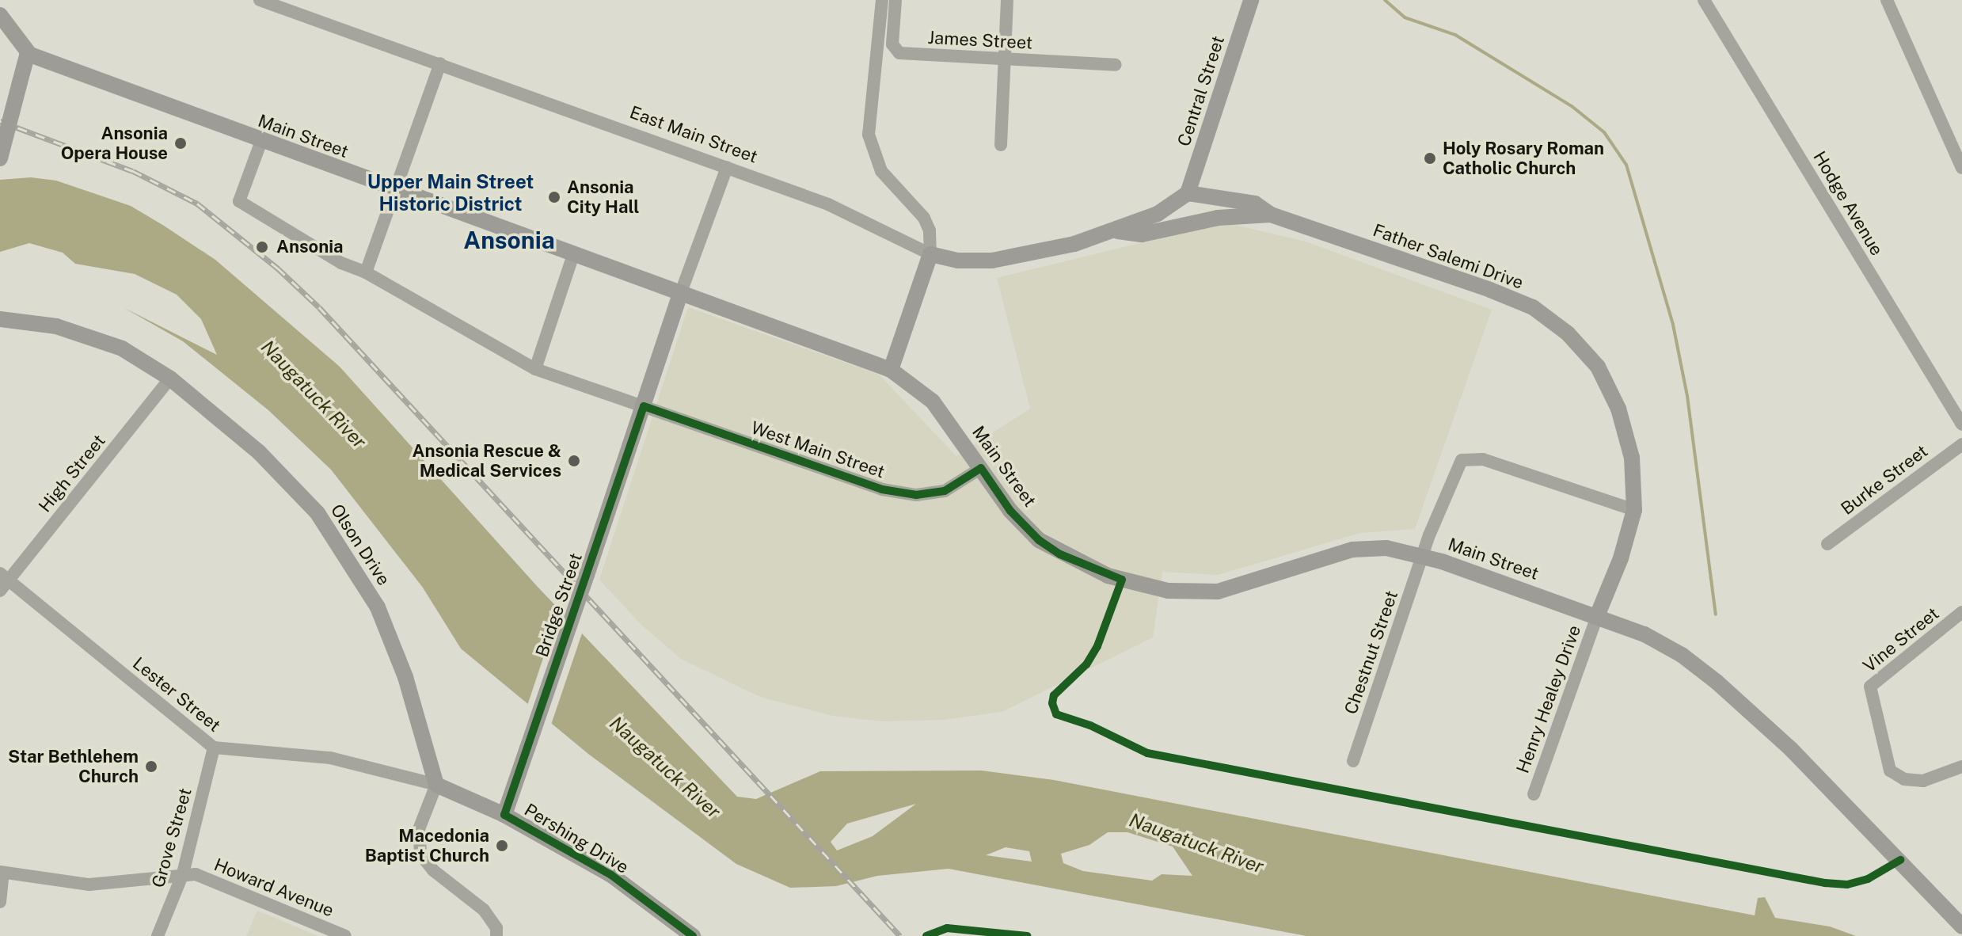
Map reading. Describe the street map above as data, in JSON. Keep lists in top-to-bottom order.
{
  "streets": {
    "main road": [
      "Central Street",
      "East Main Street",
      "Main Street",
      "Father Salemi Drive",
      "Olson Drive",
      "Bridge Street",
      "Pershing Drive"
    ],
    "street": [
      "James Street",
      "Hodge Avenue",
      "West Main Street",
      "High Street",
      "Burke Street",
      "Vine Street",
      "Chestnut Street",
      "Lester Street",
      "Henry Healey Drive",
      "Grove Street",
      "Howard Avenue"
    ]
  },
  "crossings": [
    ["Central Street", "East Main Street"],
    ["Central Street", "Father Salemi Drive"],
    ["East Main Street", "Father Salemi Drive"],
    ["East Main Street", "Bridge Street"],
    ["Main Street", "Father Salemi Drive"],
    ["Main Street", "West Main Street"],
    ["Main Street", "Bridge Street"],
    ["Main Street", "Chestnut Street"],
    ["Main Street", "Henry Healey Drive"],
    ["Father Salemi Drive", "Chestnut Street"],
    ["Father Salemi Drive", "Henry Healey Drive"],
    ["West Main Street", "Bridge Street"],
    ["High Street", "Olson Drive"],
    ["High Street", "Lester Street"],
    ["Olson Drive", "Lester Street"],
    ["Olson Drive", "Pershing Drive"],
    ["Bridge Street", "Pershing Drive"],
    ["Lester Street", "Grove Street"],
    ["Lester Street", "Pershing Drive"],
    ["Grove Street", "Howard Avenue"]
  ],
  "districts": ["Upper Main Street Historic District", "Ansonia"],
  "water": ["Naugatuck River"],
  "places": [
    "Ansonia Opera House",
    "Holy Rosary Roman Catholic Church",
    "Ansonia City Hall",
    "Ansonia",
    "Ansonia Rescue & Medical Services",
    "Star Bethlehem Church",
    "Macedonia Baptist Church"
  ]
}
